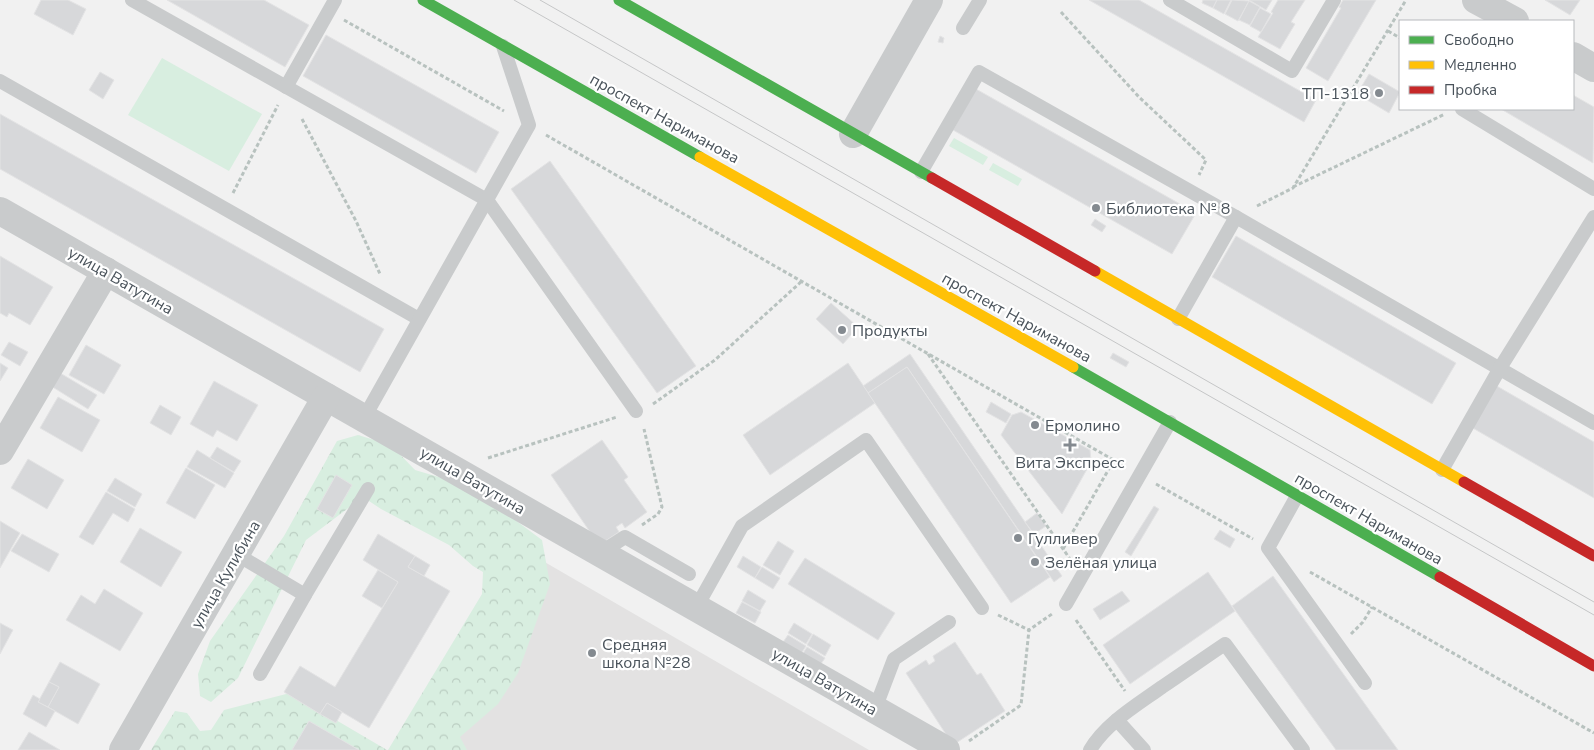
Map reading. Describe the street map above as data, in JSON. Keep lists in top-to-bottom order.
{
  "streets": {
    "main road": ["проспект Нариманова"],
    "street": ["улица Ватутина", "улица Кулибина"]
  },
  "crossings": [
    ["улица Ватутина", "улица Кулибина"]
  ],
  "places": {
    "other": [
      "ТП-1318",
      "Библиотека № 8",
      "Продукты",
      "Ермолино",
      "Гулливер",
      "Зелёная улица",
      "Средняя школа №28"
    ],
    "health": ["Вита Экспресс"]
  },
  "legend": ["Свободно", "Медленно", "Пробка"]
}
